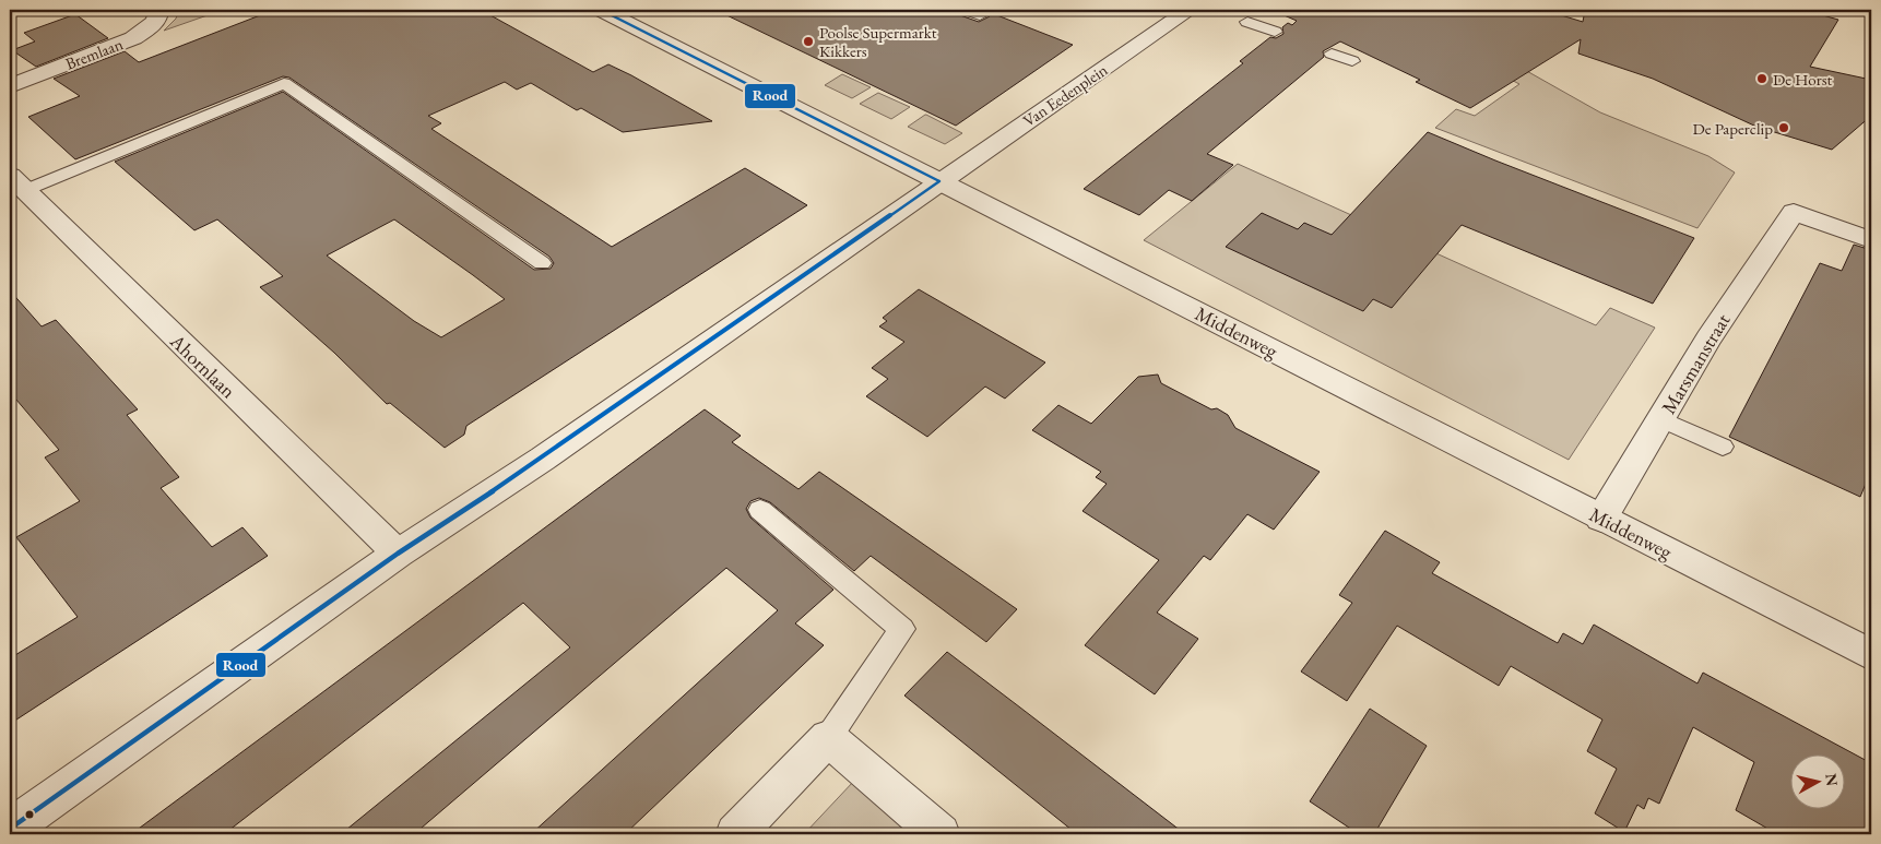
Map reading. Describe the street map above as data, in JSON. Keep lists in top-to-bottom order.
{
  "streets": {
    "street": [
      "Bremlaan",
      "Van Eedenplein",
      "Middenweg",
      "Marsmanstraat",
      "Ahornlaan"
    ]
  },
  "crossings": [
    ["Van Eedenplein", "Middenweg"],
    ["Van Eedenplein", "Ahornlaan"],
    ["Middenweg", "Marsmanstraat"]
  ],
  "places": ["Poolse Supermarkt Kikkers", "De Horst", "De Paperclip"],
  "lines": ["transit line Rood"],
  "north": "right"
}
